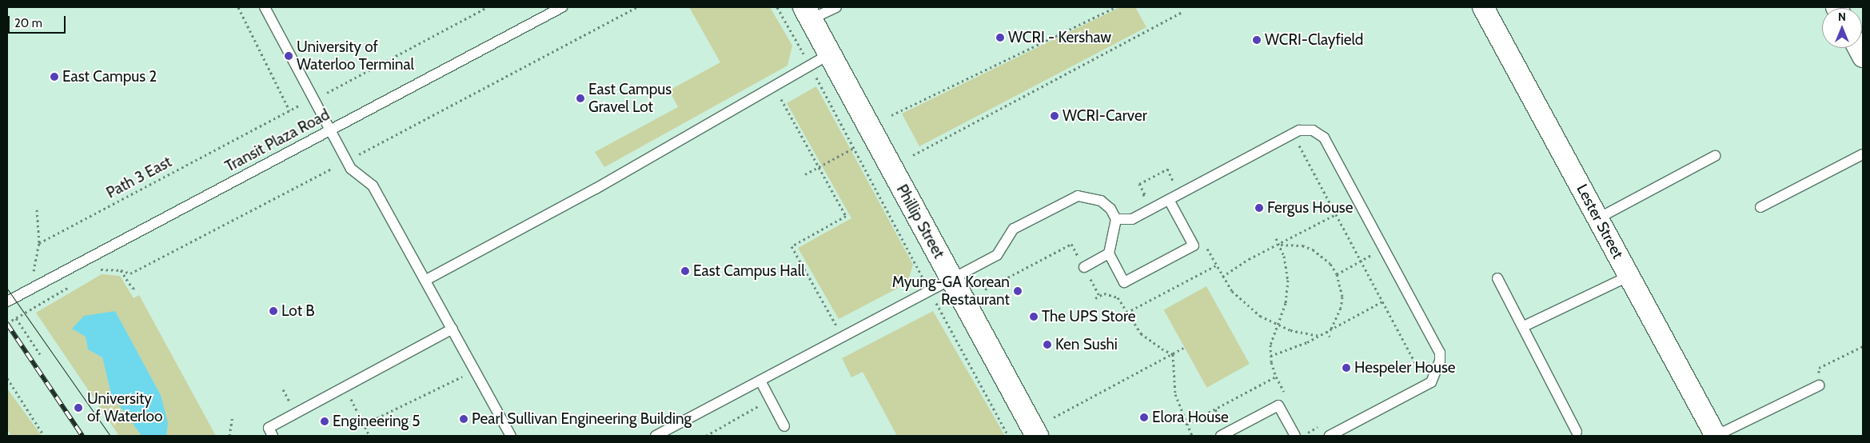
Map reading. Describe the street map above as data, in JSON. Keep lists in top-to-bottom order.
{
  "streets": {
    "street": ["Phillip Street", "Lester Street"],
    "lane": ["Transit Plaza Road"],
    "path": ["Path 3 East"]
  },
  "places": [
    "WCRI - Kershaw",
    "WCRI-Clayfield",
    "University of Waterloo Terminal",
    "East Campus 2",
    "East Campus Gravel Lot",
    "WCRI-Carver",
    "Fergus House",
    "East Campus Hall",
    "Myung-GA Korean Restaurant",
    "Lot B",
    "The UPS Store",
    "Ken Sushi",
    "Hespeler House",
    "University of Waterloo",
    "Elora House",
    "Pearl Sullivan Engineering Building",
    "Engineering 5"
  ],
  "scale_bar": "20 m",
  "north": "top"
}
